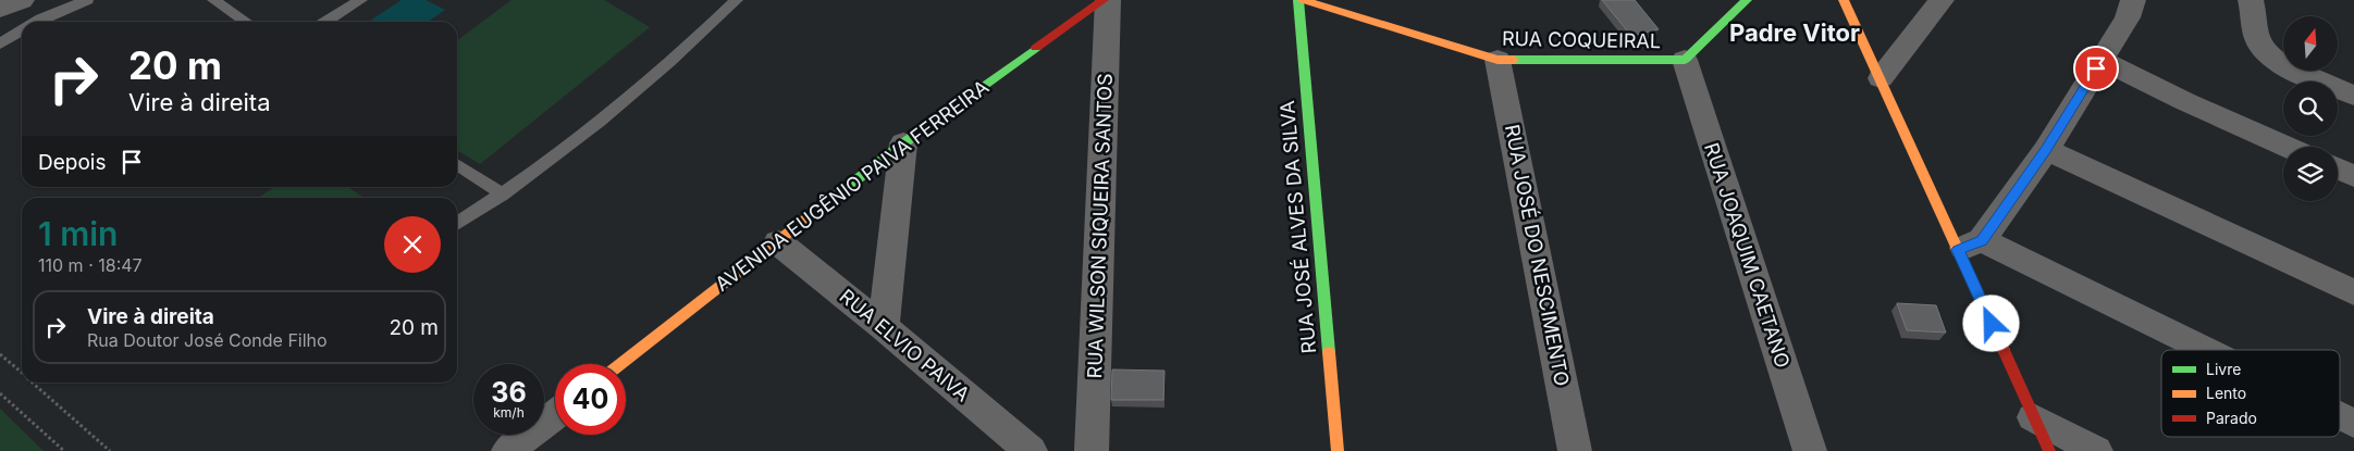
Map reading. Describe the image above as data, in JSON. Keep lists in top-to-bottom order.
{
  "streets": {
    "street": [
      "RUA COQUEIRAL",
      "AVENIDA EUGÊNIO PAIVA FERREIRA",
      "RUA WILSON SIQUEIRA SANTOS",
      "RUA JOSÉ ALVES DA SILVA",
      "RUA JOSÉ DO NESCIMENTO",
      "RUA JOAQUIM CAETANO",
      "RUA ELVIO PAIVA"
    ]
  },
  "crossings": [
    ["RUA COQUEIRAL", "RUA JOSÉ DO NESCIMENTO"],
    ["RUA COQUEIRAL", "RUA JOAQUIM CAETANO"],
    ["AVENIDA EUGÊNIO PAIVA FERREIRA", "RUA ELVIO PAIVA"]
  ],
  "districts": ["Padre Vitor"],
  "legend": ["Livre", "Lento", "Parado"],
  "north": "top",
  "page": {
    "turn": ["20 m", "Vire à direita"],
    "then": "Depois",
    "heading": ["1 min", "110 m · 18:47"],
    "list": [
      {
        "name": "Vire à direita",
        "note": "Rua Doutor José Conde Filho",
        "value": "20 m"
      }
    ],
    "speed": "36 km/h",
    "limit": "40"
  }
}
